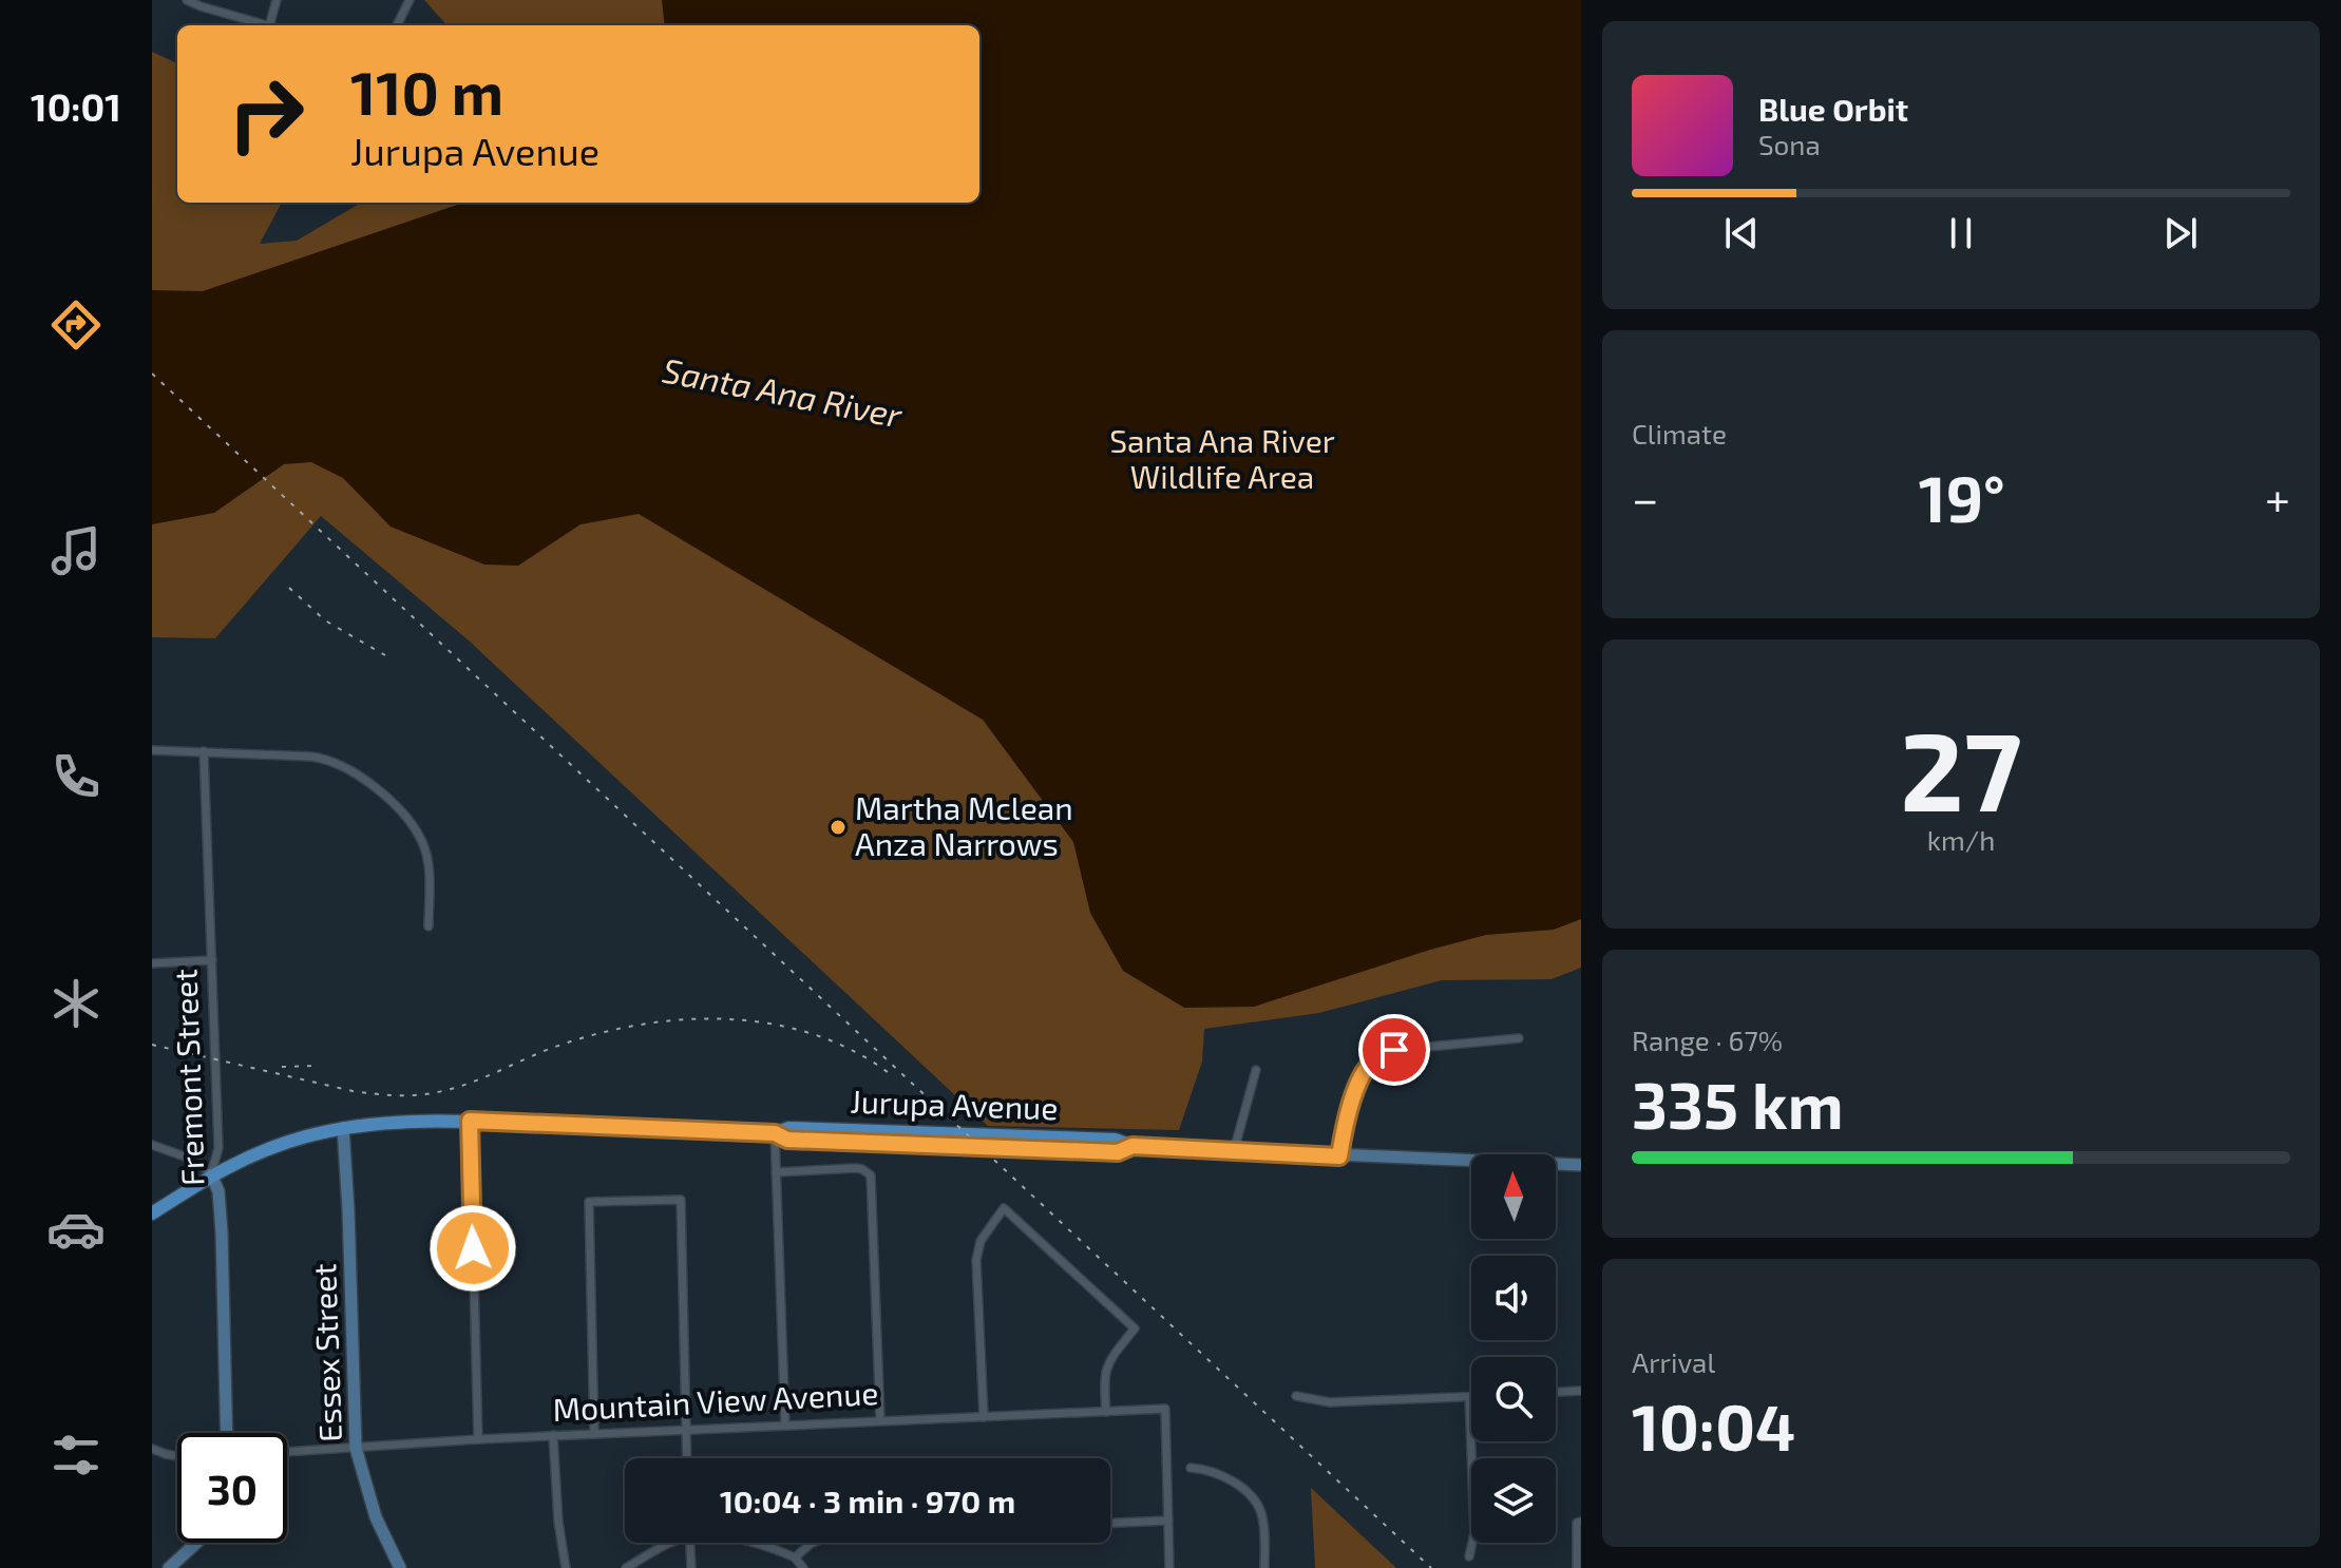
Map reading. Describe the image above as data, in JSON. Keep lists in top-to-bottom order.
{
  "streets": {
    "main road": ["Jurupa Avenue"],
    "street": ["Fremont Street", "Essex Street", "Mountain View Avenue"]
  },
  "crossings": [
    ["Fremont Street", "Jurupa Avenue"],
    ["Jurupa Avenue", "Essex Street"],
    ["Essex Street", "Mountain View Avenue"]
  ],
  "water": ["Santa Ana River"],
  "parks": ["Santa Ana River Wildlife Area"],
  "places": ["Martha Mclean Anza Narrows"],
  "north": "top",
  "page": {
    "tabs": "10:01",
    "turn": ["110 m", "Jurupa Avenue"],
    "song": ["Blue Orbit", "Sona"],
    "tile": [
      "Climate",
      ["27", "km/h"],
      ["Range · 67%", "335 km"],
      ["Arrival", "10:04"]
    ],
    "heat": ["−", "19°", "+"],
    "limit": "30",
    "trip": "10:04 · 3 min · 970 m"
  }
}
